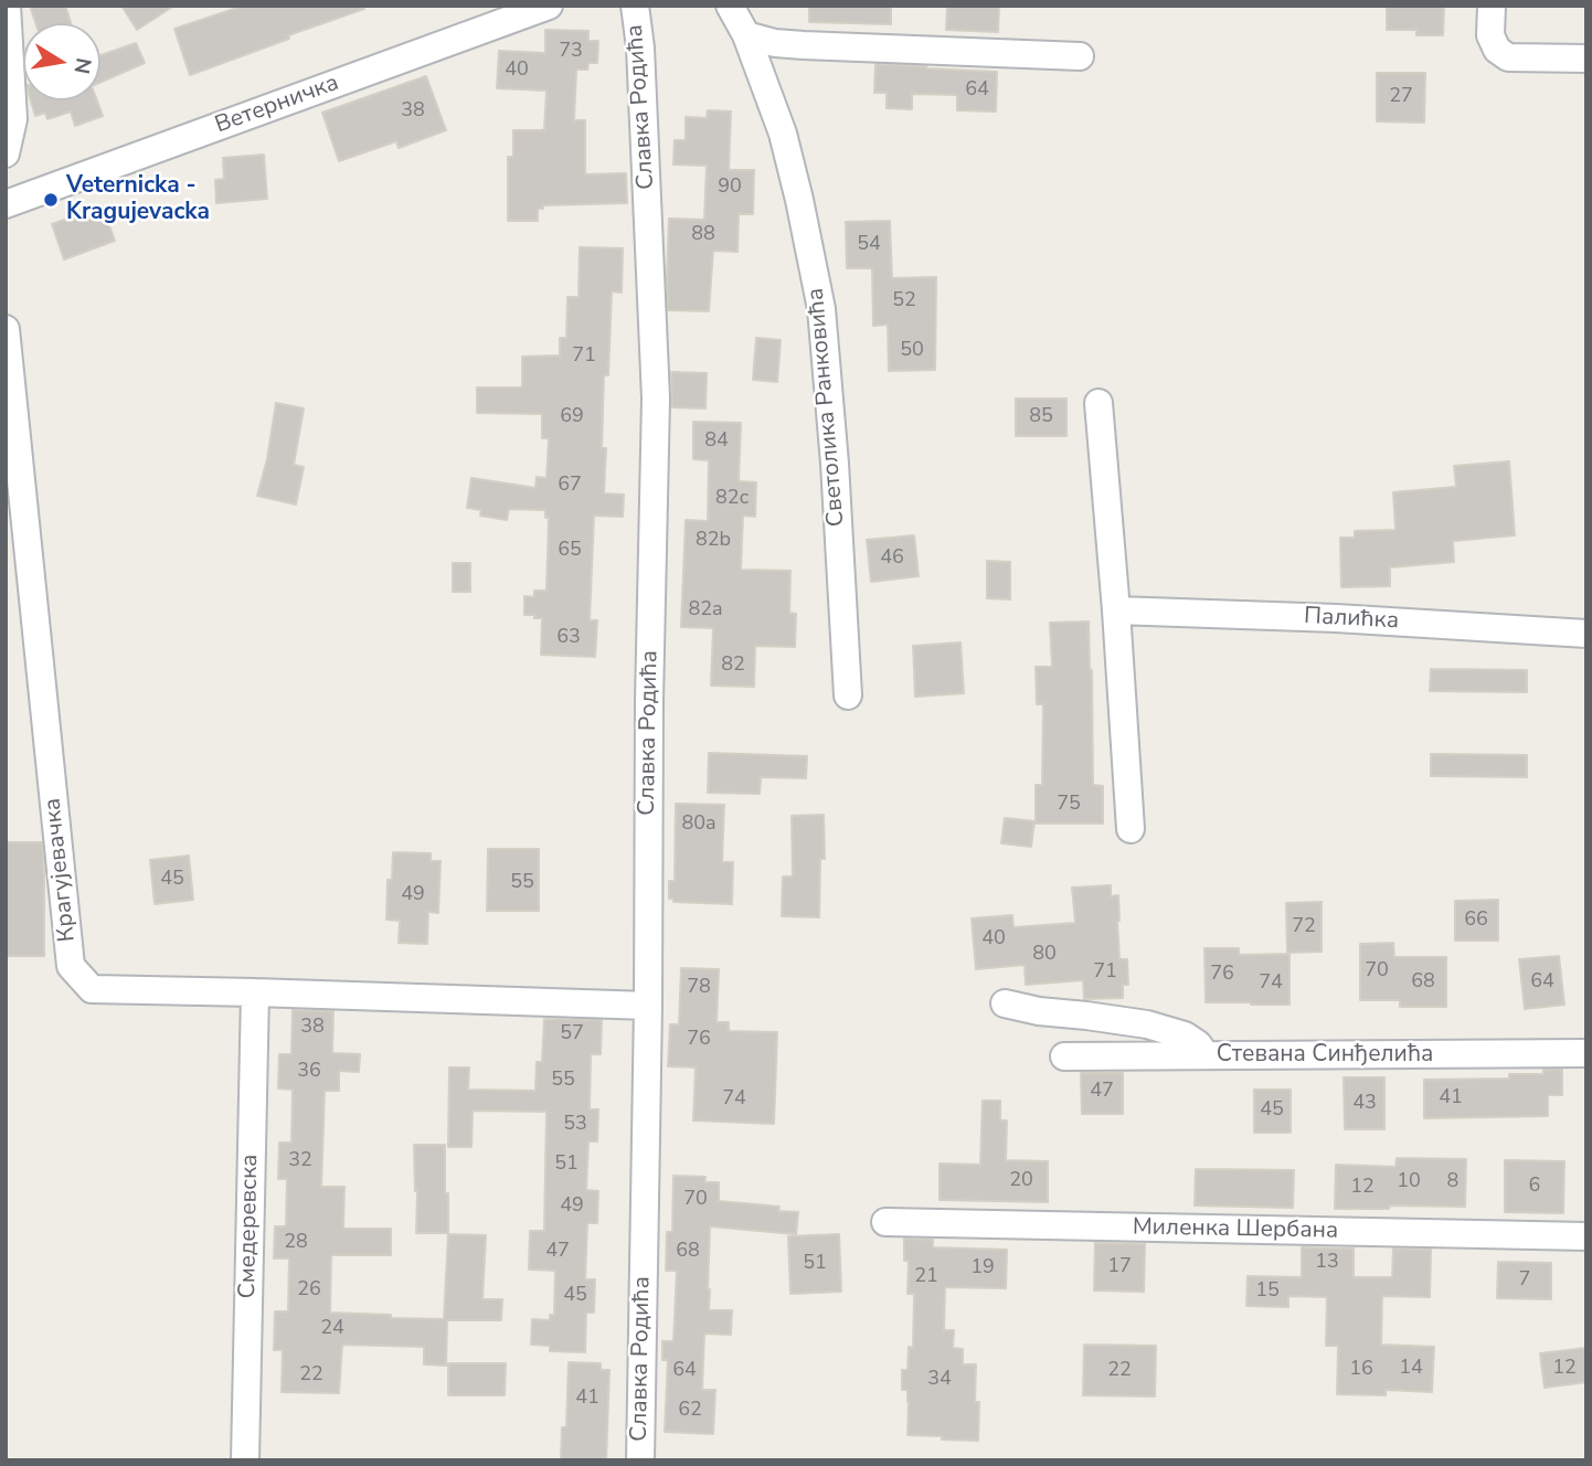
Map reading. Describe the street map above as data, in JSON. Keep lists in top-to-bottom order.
{
  "streets": {
    "street": [
      "Ветерничка",
      "Славка Родића",
      "Светолика Ранковића",
      "Палићка",
      "Крагујевачка",
      "Стевана Синђелића",
      "Смедеревска",
      "Миленка Шербана"
    ]
  },
  "crossings": [
    ["Славка Родића", "Крагујевачка"],
    ["Крагујевачка", "Смедеревска"]
  ],
  "places": ["Veternicka - Kragujevacka"],
  "house_numbers": [
    "73",
    "40",
    "64",
    "27",
    "38",
    "90",
    "88",
    "54",
    "52",
    "50",
    "71",
    "69",
    "85",
    "84",
    "67",
    "82c",
    "82b",
    "65",
    "46",
    "82a",
    "63",
    "82",
    "75",
    "80a",
    "45",
    "55",
    "49",
    "66",
    "72",
    "40",
    "80",
    "70",
    "71",
    "76",
    "68",
    "64",
    "74",
    "78",
    "38",
    "57",
    "76",
    "36",
    "55",
    "47",
    "41",
    "74",
    "43",
    "45",
    "53",
    "32",
    "51",
    "20",
    "10",
    "8",
    "6",
    "12",
    "70",
    "49",
    "28",
    "47",
    "68",
    "13",
    "51",
    "17",
    "19",
    "21",
    "7",
    "26",
    "15",
    "45",
    "24",
    "14",
    "12",
    "16",
    "64",
    "22",
    "22",
    "34",
    "41",
    "62"
  ],
  "north": "right"
}
